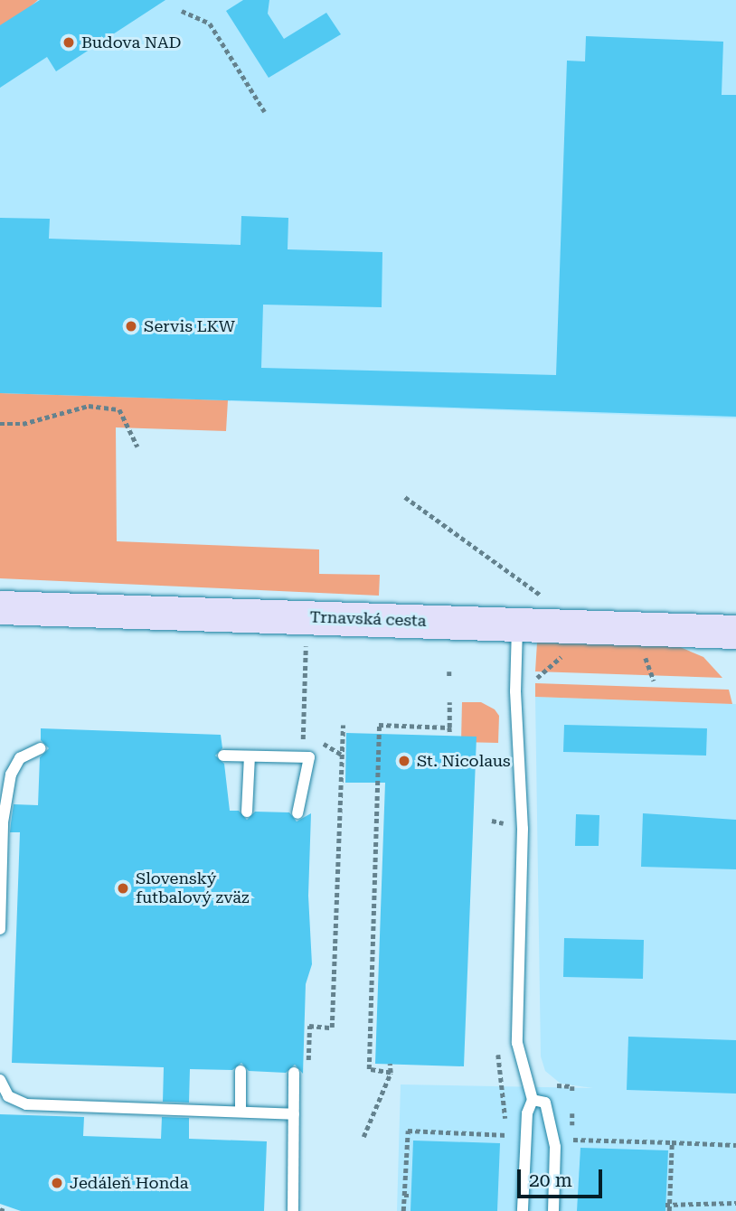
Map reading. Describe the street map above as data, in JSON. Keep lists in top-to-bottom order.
{
  "streets": {
    "main road": ["Trnavská cesta"]
  },
  "places": [
    "Budova NAD",
    "Servis LKW",
    "St. Nicolaus",
    "Slovenský futbalový zväz",
    "Jedáleň Honda"
  ],
  "scale_bar": "20 m"
}
